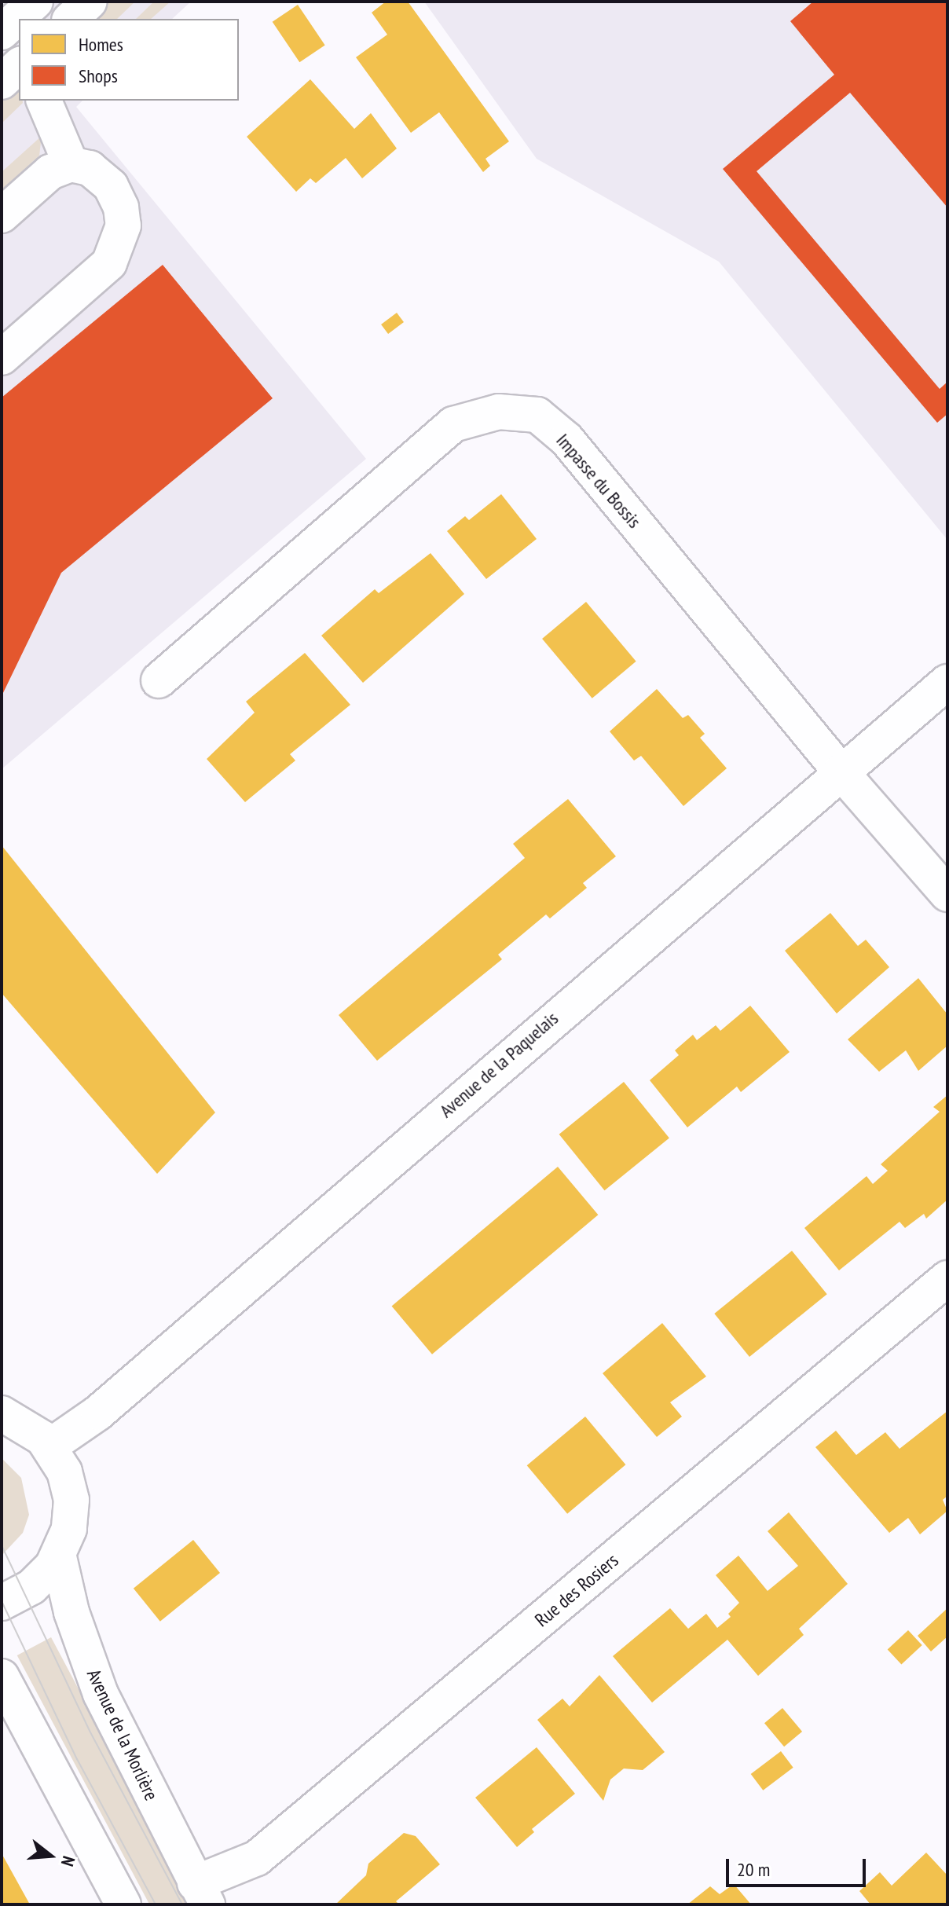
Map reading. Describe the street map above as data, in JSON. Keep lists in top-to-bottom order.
{
  "streets": {
    "street": [
      "Impasse du Bossis",
      "Avenue de la Paquelais",
      "Rue des Rosiers",
      "Avenue de la Morlière"
    ]
  },
  "crossings": [
    ["Impasse du Bossis", "Avenue de la Paquelais"],
    ["Rue des Rosiers", "Avenue de la Morlière"]
  ],
  "legend": ["Homes", "Shops"],
  "scale_bar": "20 m",
  "north": "right"
}
